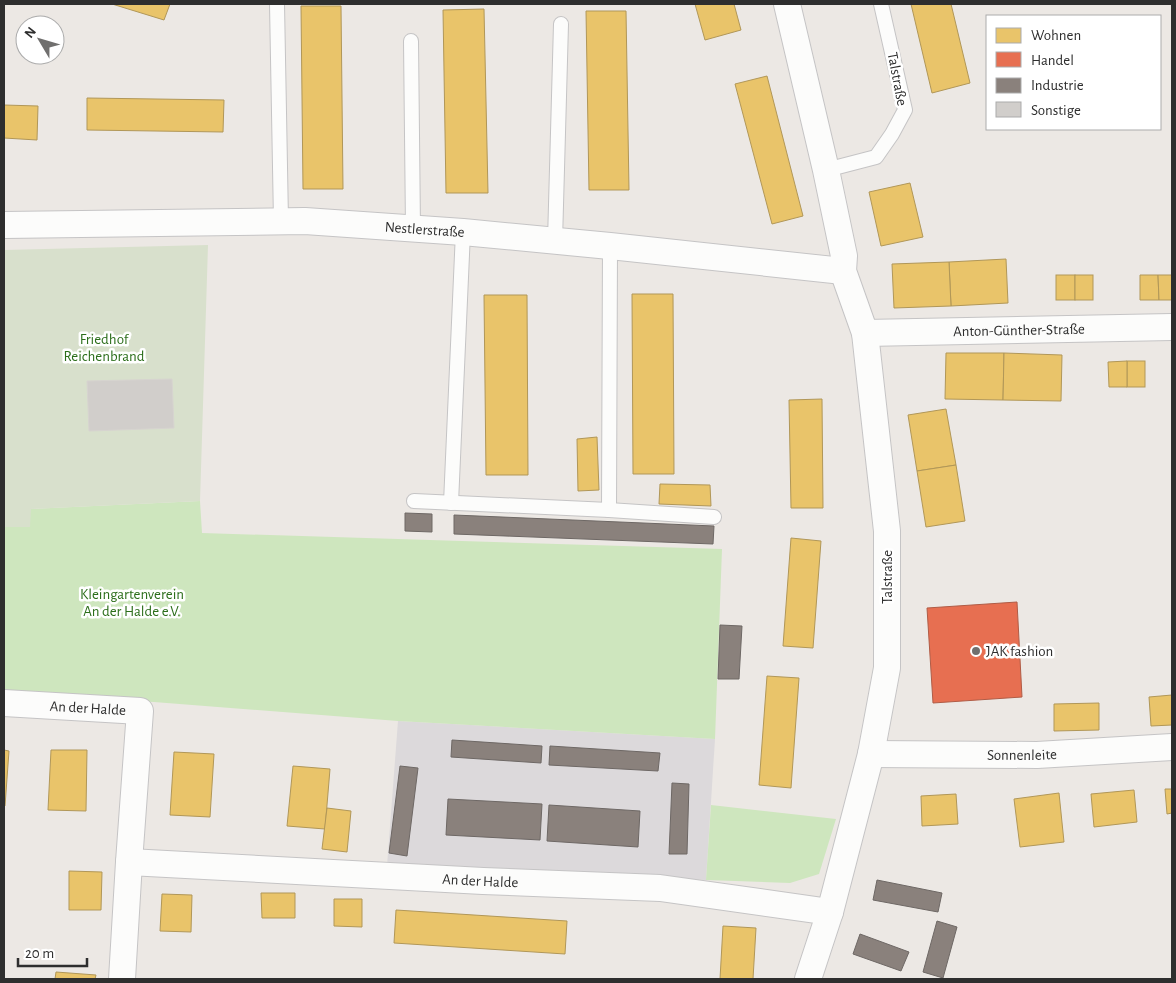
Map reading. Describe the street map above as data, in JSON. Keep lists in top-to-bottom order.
{
  "streets": {
    "street": [
      "Talstraße",
      "Nestlerstraße",
      "Anton-Günther-Straße",
      "An der Halde",
      "Sonnenleite"
    ]
  },
  "crossings": [
    ["Talstraße", "Nestlerstraße"],
    ["Talstraße", "Anton-Günther-Straße"],
    ["Talstraße", "An der Halde"],
    ["Talstraße", "Sonnenleite"]
  ],
  "parks": ["Friedhof Reichenbrand", "Kleingartenverein An der Halde e.V."],
  "places": ["JAK fashion"],
  "legend": [
    "Wohnen",
    "Handel",
    "Industrie",
    "Sonstige"
  ],
  "scale_bar": "20 m",
  "north": "top left"
}
